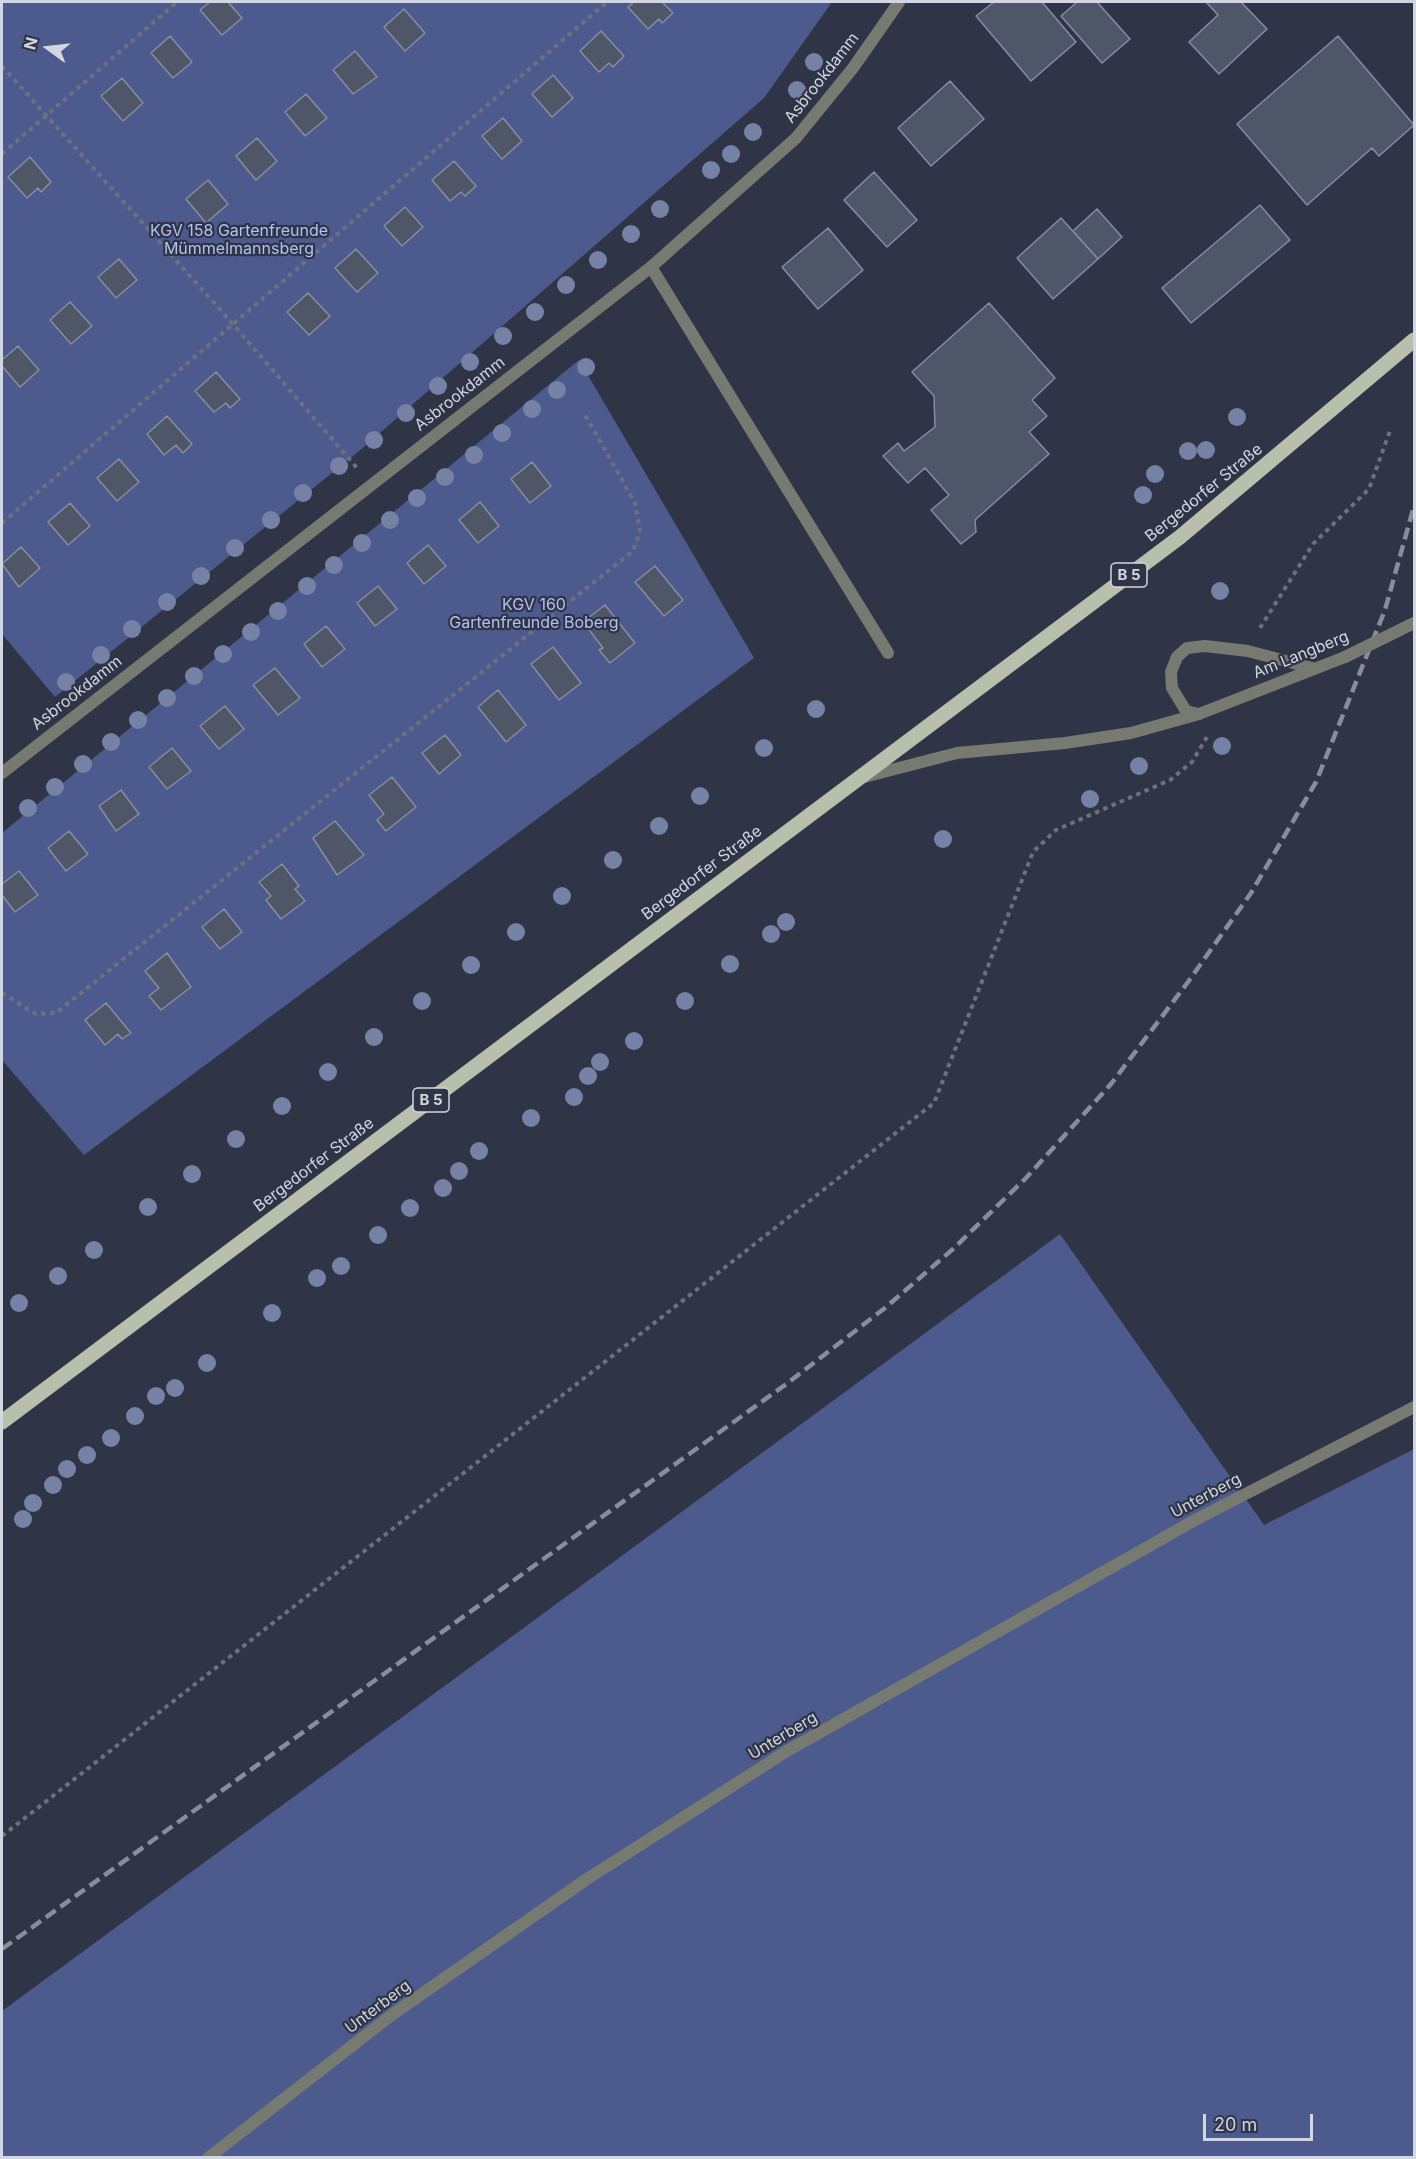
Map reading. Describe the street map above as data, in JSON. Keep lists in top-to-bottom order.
{
  "streets": {
    "main road": ["Bergedorfer Straße", "B 5"],
    "street": ["Asbrookdamm", "Am Langberg", "Unterberg"]
  },
  "crossings": [
    ["Bergedorfer Straße", "Am Langberg"]
  ],
  "parks": ["KGV 158 Gartenfreunde Mümmelmannsberg", "KGV 160 Gartenfreunde Boberg"],
  "scale_bar": "20 m",
  "north": "left"
}
